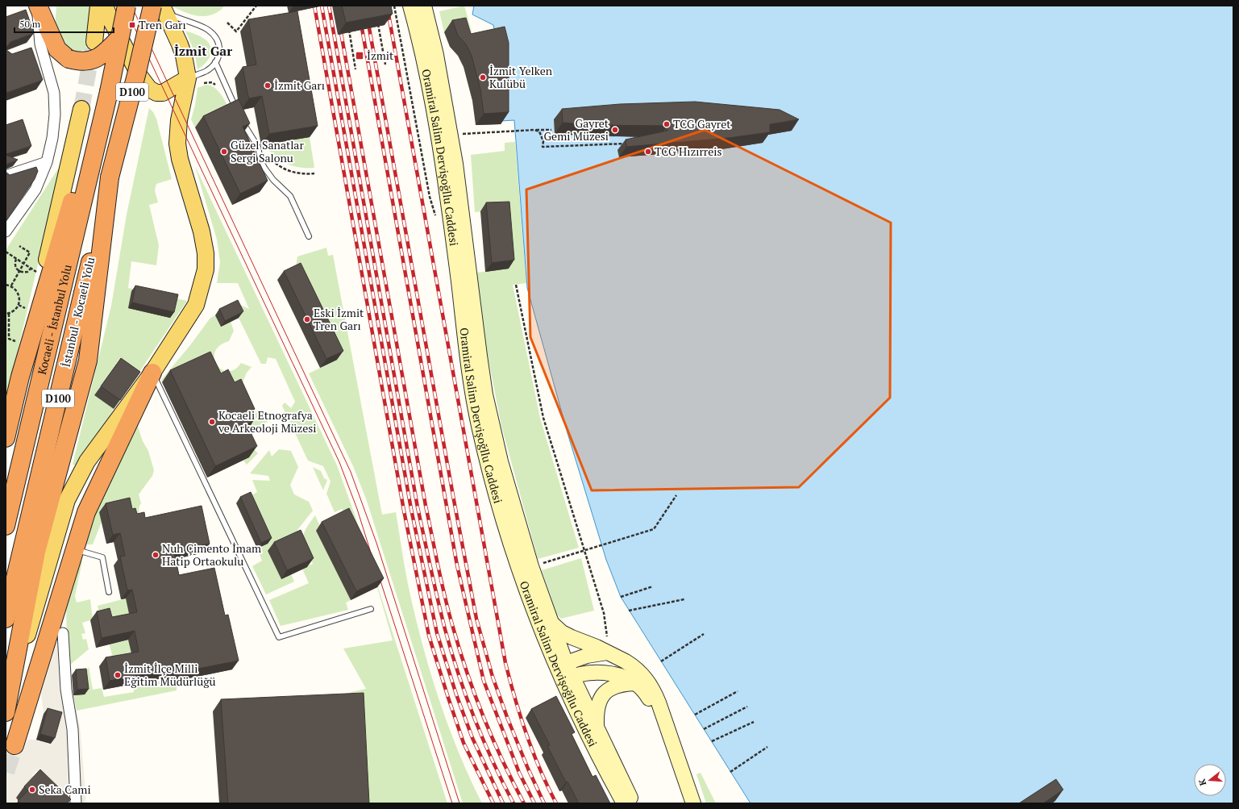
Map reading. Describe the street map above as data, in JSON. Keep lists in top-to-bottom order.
{
  "streets": {
    "highway": ["D100", "İstanbul - Kocaeli Yolu", "Kocaeli - İstanbul Yolu"],
    "main road": ["Oramiral Salim Dervişoğllu Caddesi"]
  },
  "crossings": [
    ["D100", "Kocaeli - İstanbul Yolu"]
  ],
  "districts": ["İzmit Gar"],
  "places": {
    "transit": ["Tren Garı", "İzmit"],
    "other": [
      "İzmit Yelken Kulübü",
      "İzmit Garı",
      "TCG Gayret",
      "Gayret Gemi Müzesi",
      "Güzel Sanatlar Sergi Salonu",
      "TCG Hızırreis",
      "Eski İzmit Tren Garı",
      "Kocaeli Etnografya ve Arkeoloji Müzesi",
      "Nuh Çimento İmam Hatip Ortaokulu",
      "İzmit İlçe Milli Eğitim Müdürlüğü",
      "Seka Cami"
    ]
  },
  "scale_bar": "50 m",
  "north": "left"
}
